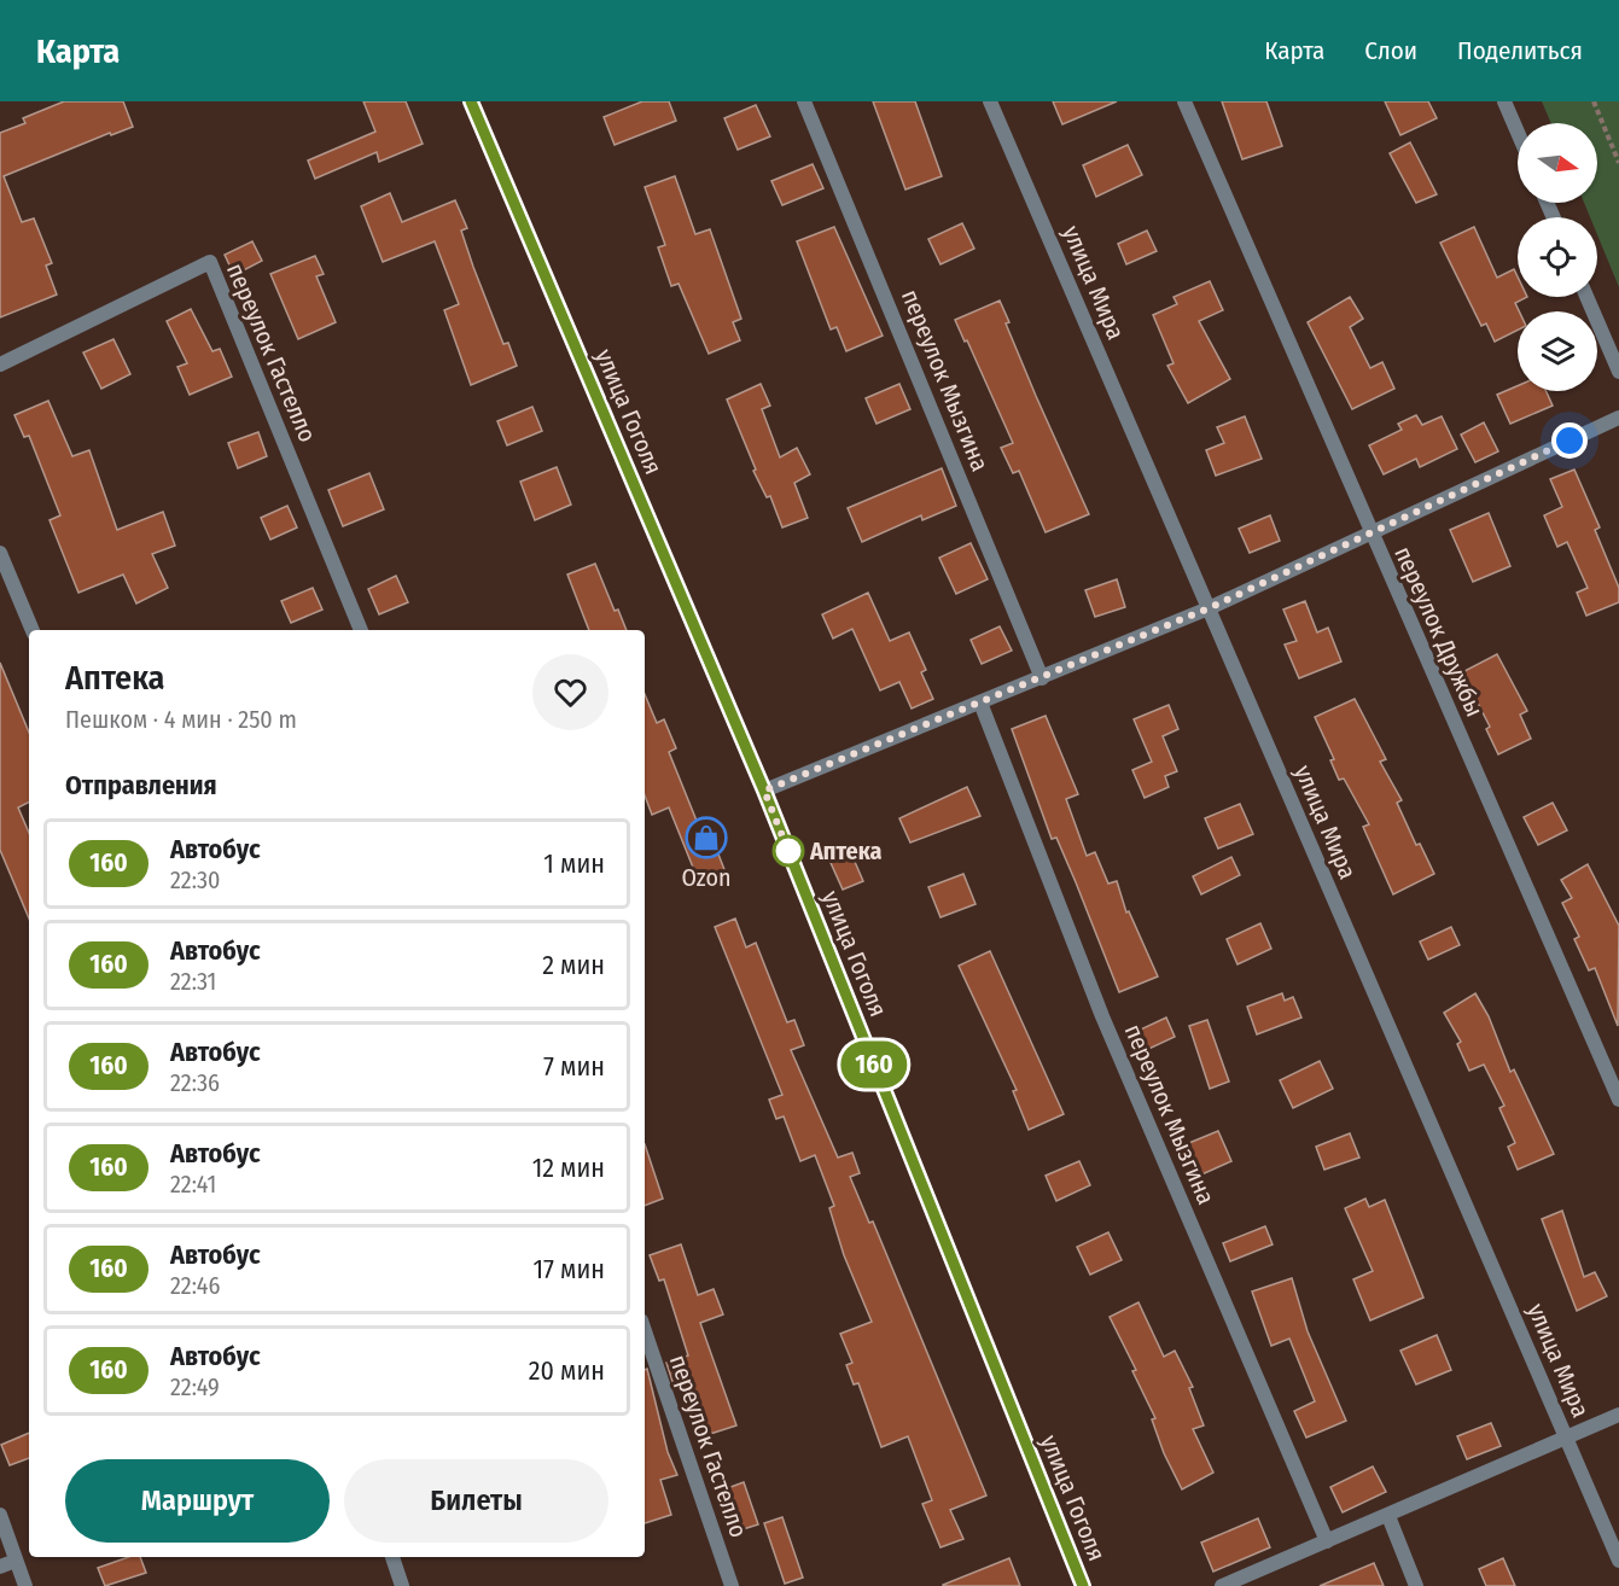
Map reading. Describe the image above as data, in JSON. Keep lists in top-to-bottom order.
{
  "streets": {
    "street": [
      "улица Мира",
      "переулок Гастелло",
      "переулок Мызгина",
      "улица Гоголя",
      "переулок Дружбы"
    ]
  },
  "places": {
    "shop": ["Ozon"],
    "other": ["Аптека"]
  },
  "lines": ["bus line 160"],
  "north": "right",
  "page": {
    "header": "Карта",
    "nav": ["Карта", "Слои", "Поделиться"],
    "on_map": "160",
    "heading": [
      ["Аптека", "Пешком · 4 мин · 250 m"],
      "Отправления"
    ],
    "list": [
      {
        "mark": "160",
        "name": "Автобус",
        "note": "22:30",
        "value": "1 мин"
      },
      {
        "mark": "160",
        "name": "Автобус",
        "note": "22:31",
        "value": "2 мин"
      },
      {
        "mark": "160",
        "name": "Автобус",
        "note": "22:36",
        "value": "7 мин"
      },
      {
        "mark": "160",
        "name": "Автобус",
        "note": "22:41",
        "value": "12 мин"
      },
      {
        "mark": "160",
        "name": "Автобус",
        "note": "22:46",
        "value": "17 мин"
      },
      {
        "mark": "160",
        "name": "Автобус",
        "note": "22:49",
        "value": "20 мин"
      }
    ],
    "buttons": ["Маршрут", "Билеты"]
  }
}
